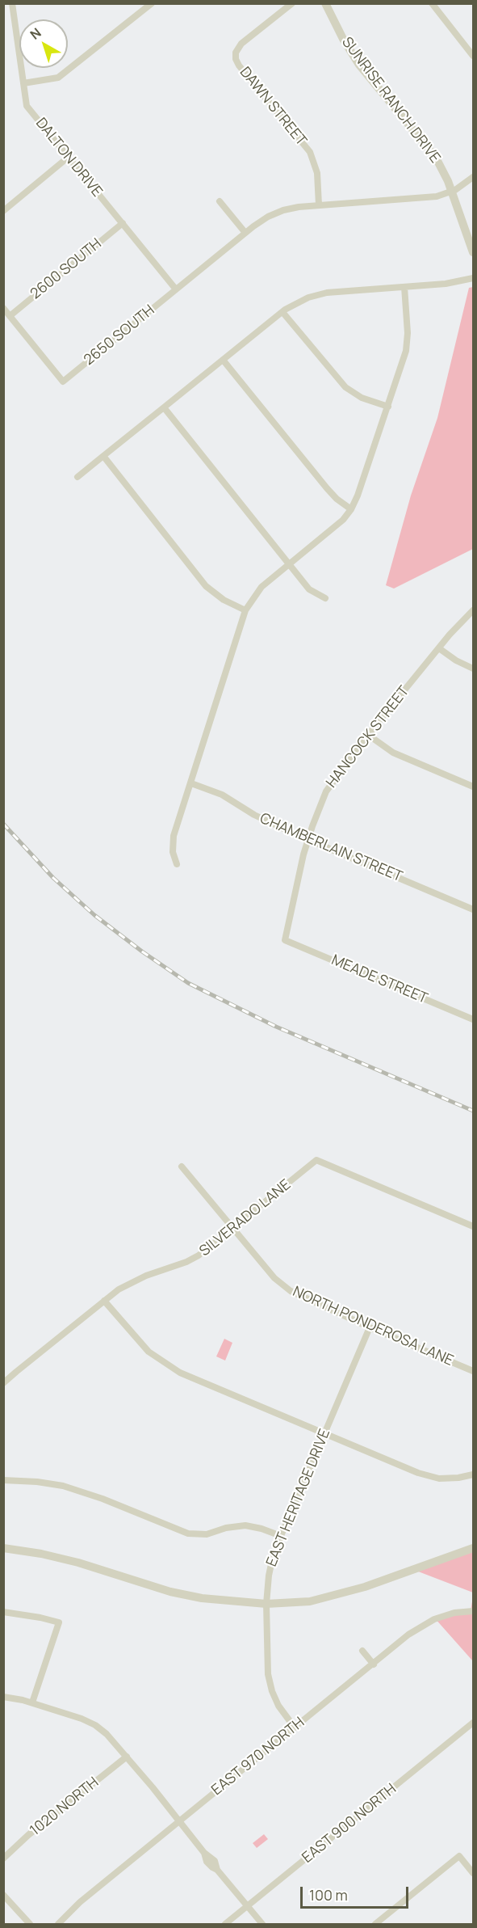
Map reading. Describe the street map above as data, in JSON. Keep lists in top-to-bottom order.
{
  "streets": {
    "street": [
      "SUNRISE RANCH DRIVE",
      "DAWN STREET",
      "DALTON DRIVE",
      "2600 SOUTH",
      "2650 SOUTH",
      "HANCOCK STREET",
      "CHAMBERLAIN STREET",
      "MEADE STREET",
      "SILVERADO LANE",
      "NORTH PONDEROSA LANE",
      "EAST HERITAGE DRIVE",
      "EAST 970 NORTH",
      "1020 NORTH",
      "EAST 900 NORTH"
    ]
  },
  "crossings": [
    ["SUNRISE RANCH DRIVE", "2650 SOUTH"],
    ["DAWN STREET", "2650 SOUTH"],
    ["DALTON DRIVE", "2600 SOUTH"],
    ["DALTON DRIVE", "2650 SOUTH"],
    ["2600 SOUTH", "2650 SOUTH"],
    ["HANCOCK STREET", "CHAMBERLAIN STREET"],
    ["HANCOCK STREET", "MEADE STREET"],
    ["SILVERADO LANE", "NORTH PONDEROSA LANE"],
    ["NORTH PONDEROSA LANE", "EAST HERITAGE DRIVE"],
    ["EAST HERITAGE DRIVE", "EAST 970 NORTH"]
  ],
  "scale_bar": "100 m",
  "north": "top left"
}
